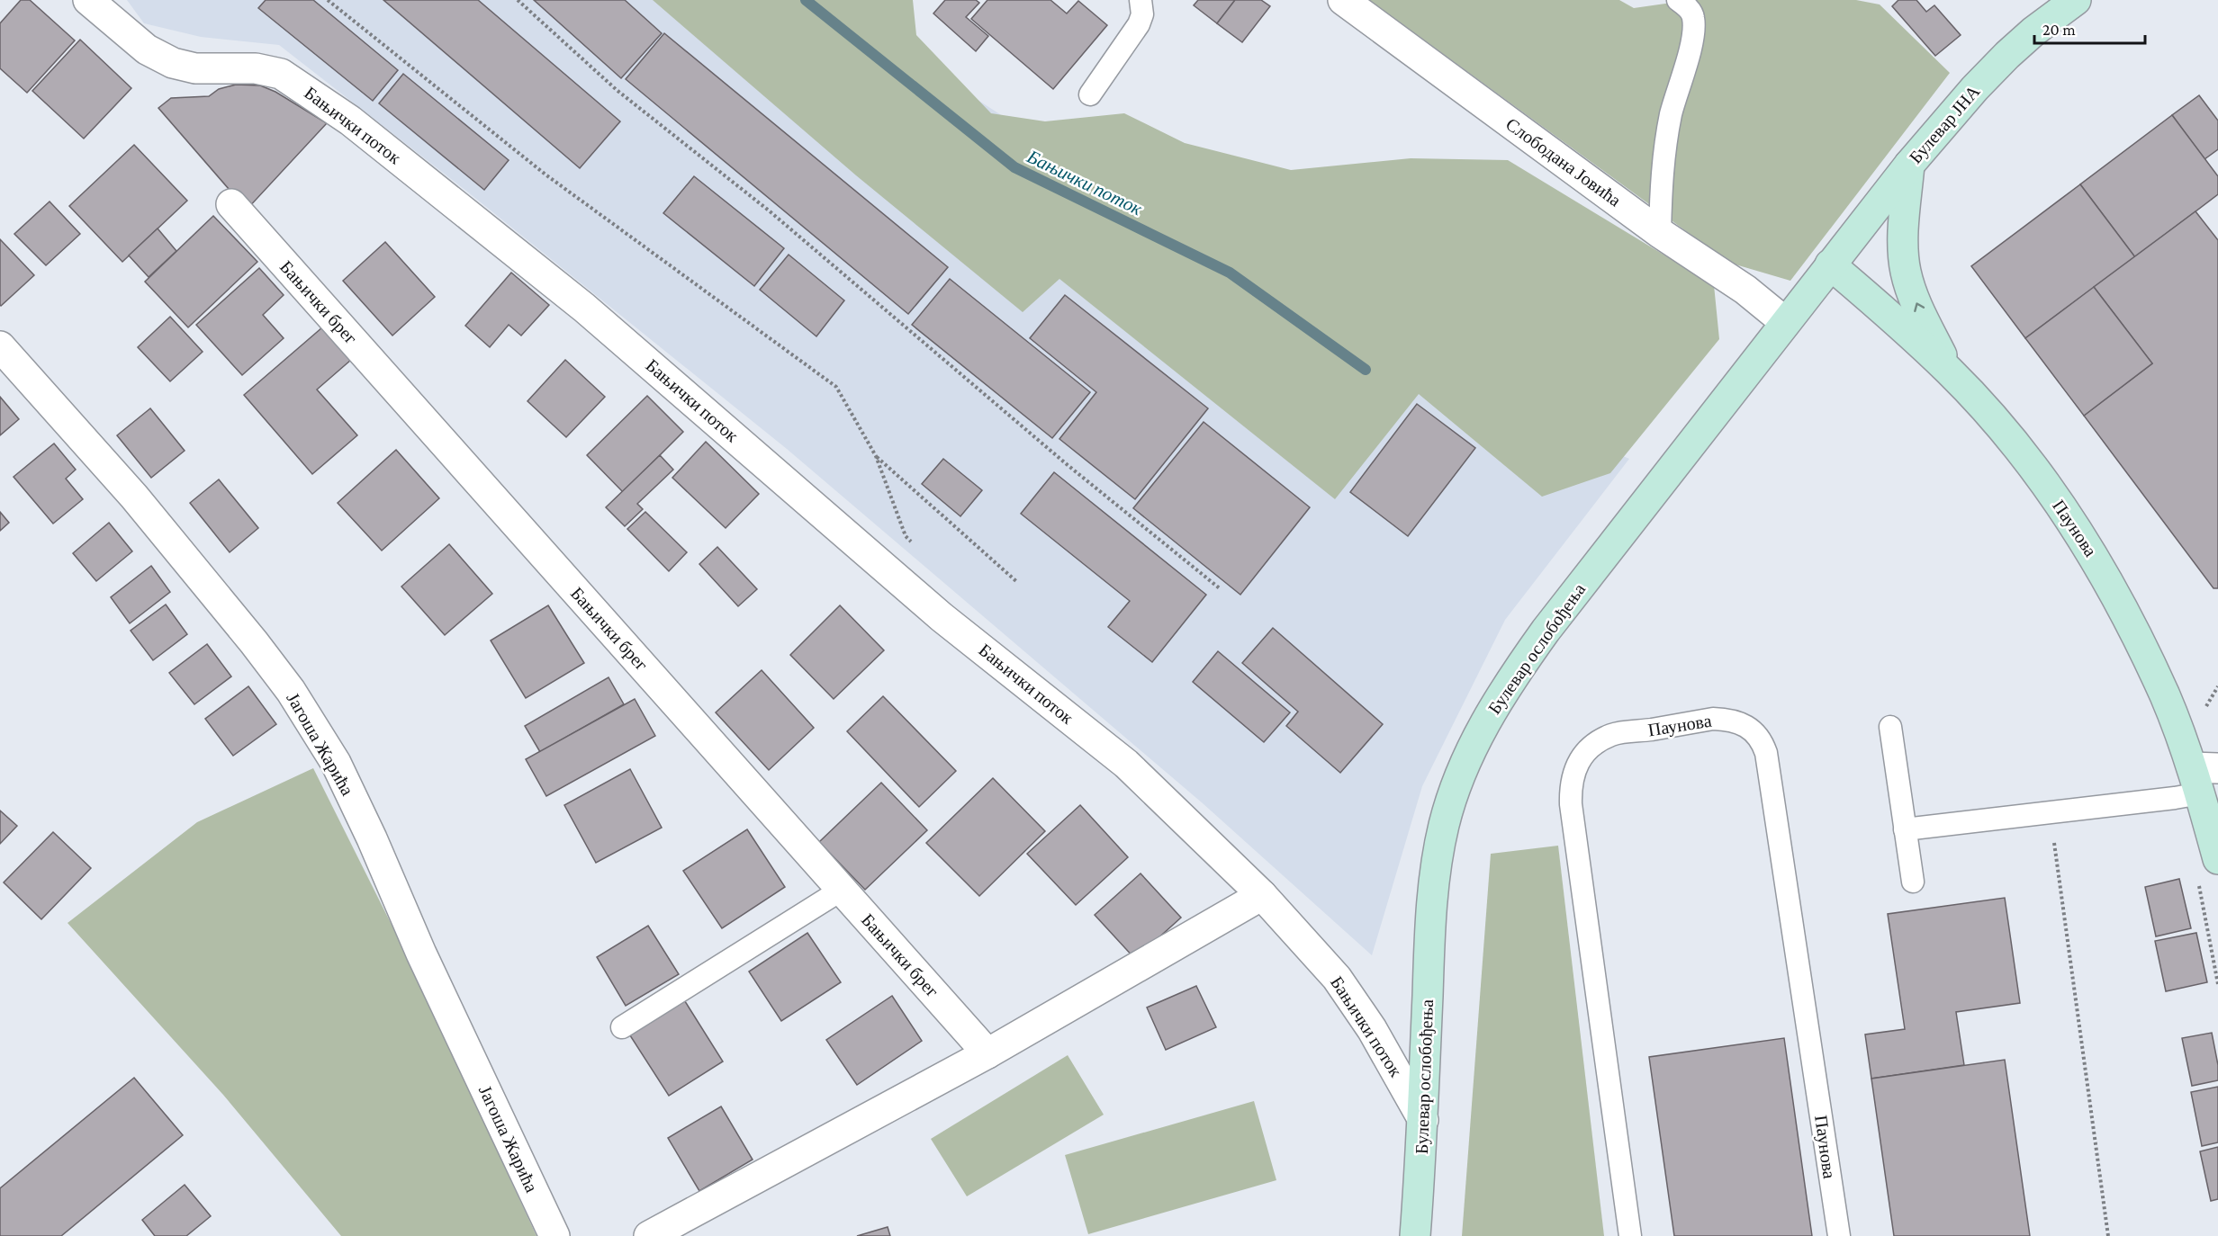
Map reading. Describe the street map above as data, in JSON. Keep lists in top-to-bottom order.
{
  "streets": {
    "main road": ["Булевар ЈНА", "Паунова", "Булевар ослобођења"],
    "street": [
      "Бањички поток",
      "Слободана Јовића",
      "Бањички брег",
      "Јагоша Жарића"
    ]
  },
  "crossings": [
    ["Булевар ЈНА", "Паунова"],
    ["Булевар ЈНА", "Булевар ослобођења"],
    ["Бањички поток", "Булевар ослобођења"],
    ["Слободана Јовића", "Булевар ослобођења"],
    ["Паунова", "Булевар ослобођења"]
  ],
  "water": ["Бањички поток"],
  "scale_bar": "20 m"
}
